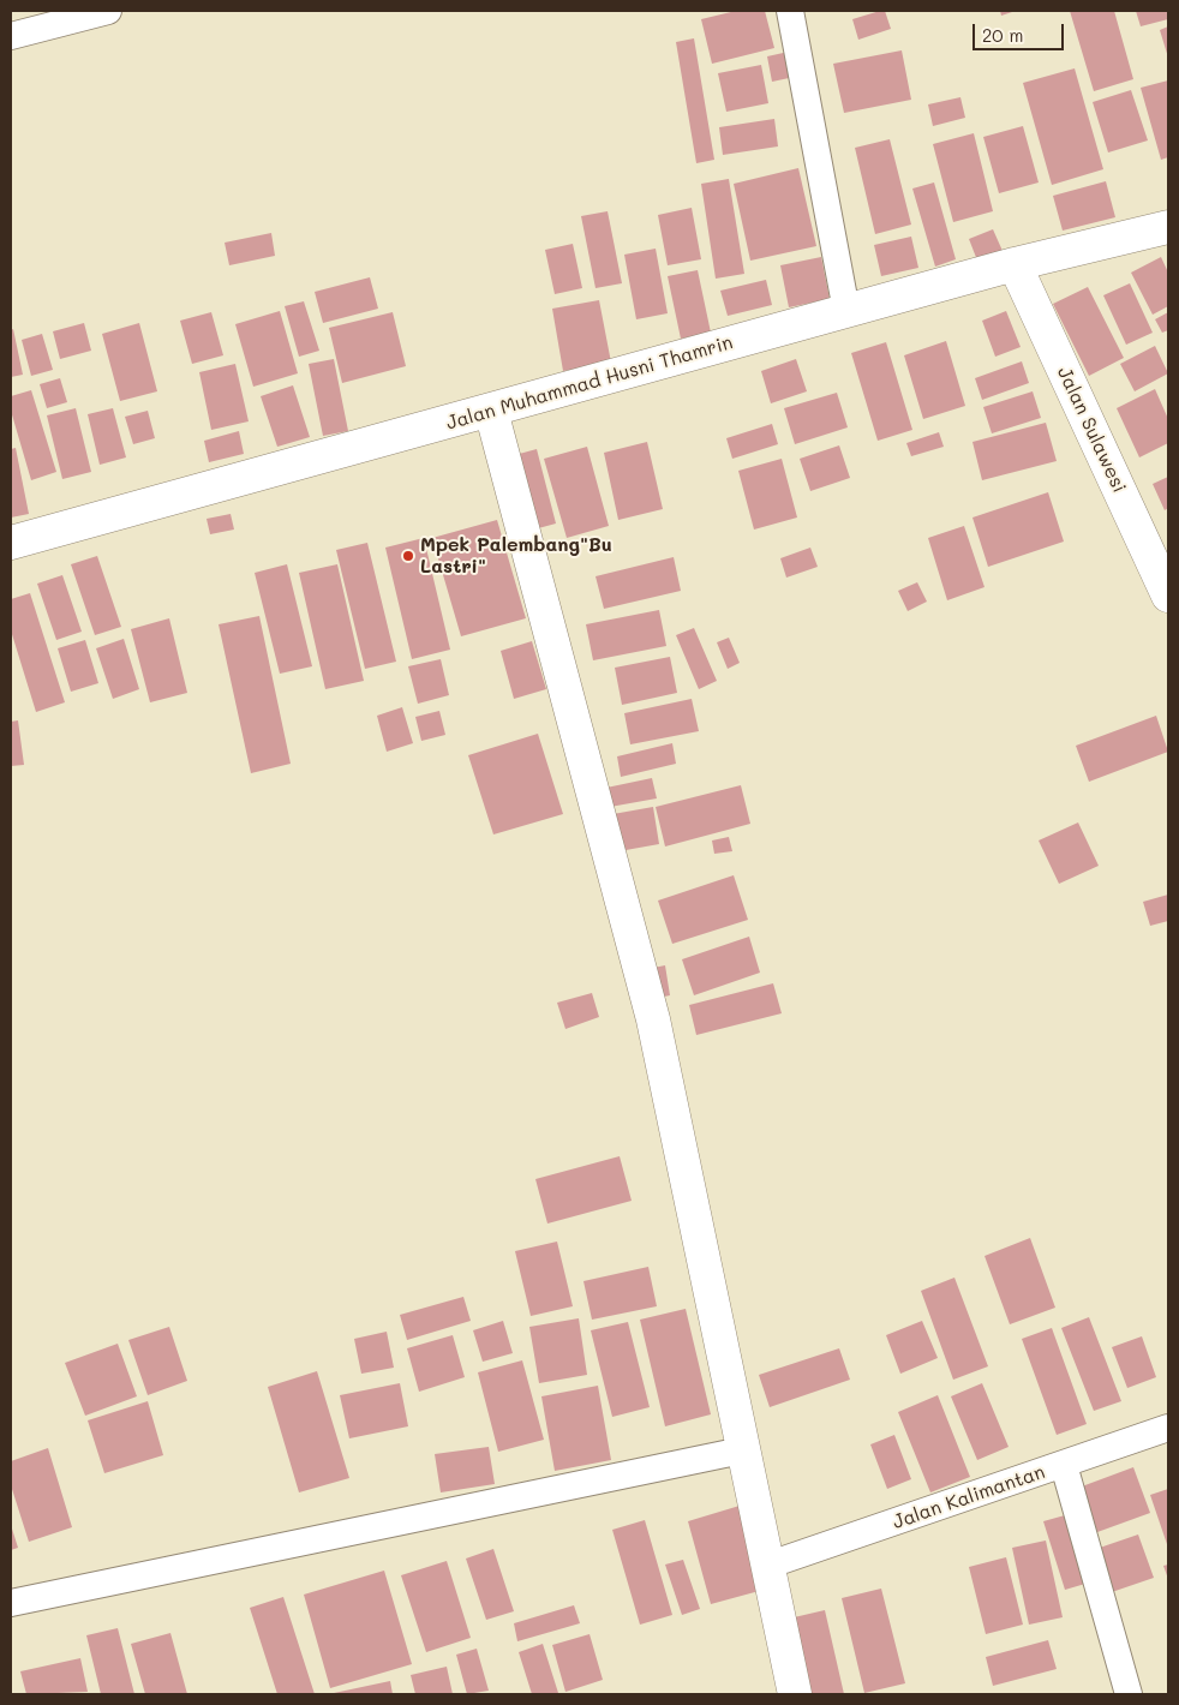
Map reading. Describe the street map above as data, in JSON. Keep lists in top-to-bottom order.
{
  "streets": {
    "street": ["Jalan Muhammad Husni Thamrin", "Jalan Sulawesi", "Jalan Kalimantan"]
  },
  "crossings": [
    ["Jalan Muhammad Husni Thamrin", "Jalan Sulawesi"]
  ],
  "places": ["Mpek Palembang\"Bu Lastri\""],
  "scale_bar": "20 m"
}
